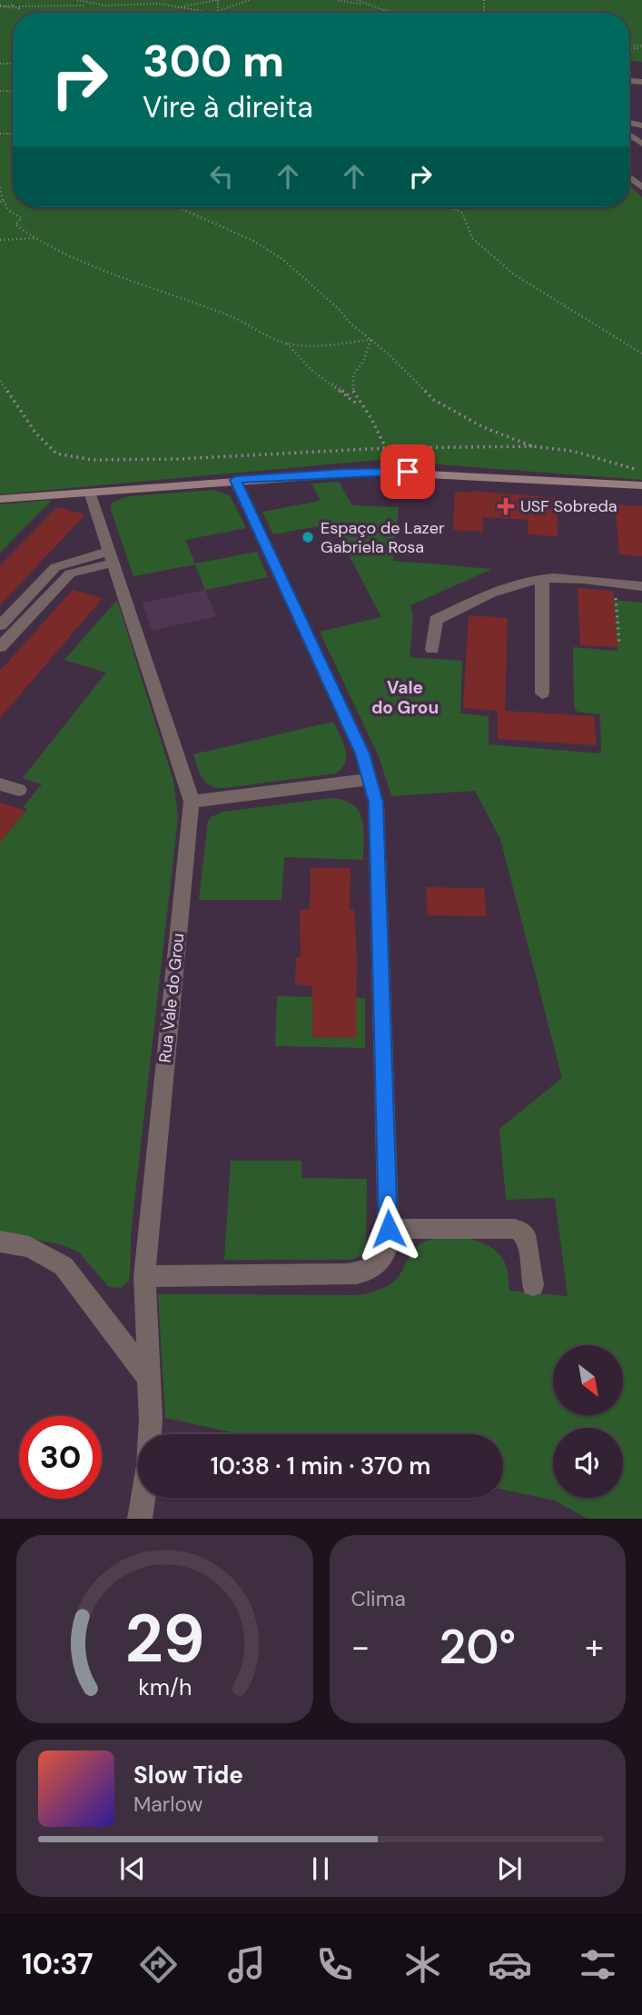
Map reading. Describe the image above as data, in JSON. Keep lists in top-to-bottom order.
{
  "streets": {
    "street": ["Rua Vale do Grou"]
  },
  "districts": ["Vale do Grou"],
  "places": {
    "health": ["USF Sobreda"],
    "other": ["Espaço de Lazer Gabriela Rosa"]
  },
  "north": "bottom right",
  "page": {
    "turn": ["300 m", "Vire à direita"],
    "limit": "30",
    "trip": "10:38 · 1 min · 370 m",
    "tile": "Clima",
    "heat": ["−", "20°", "+"],
    "song": ["Slow Tide", "Marlow"],
    "tabs": "10:37",
    "gauge": ["29", "km/h"]
  }
}
